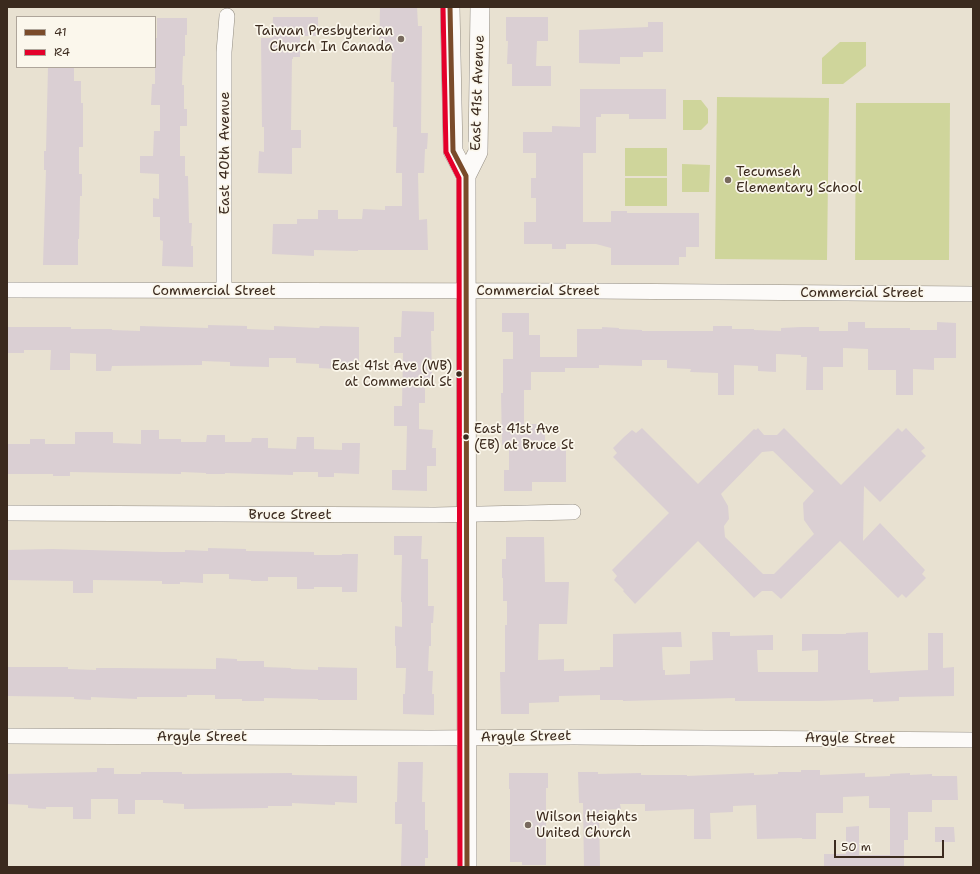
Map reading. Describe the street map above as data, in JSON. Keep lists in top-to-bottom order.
{
  "streets": {
    "main road": ["East 41st Avenue"],
    "street": [
      "East 40th Avenue",
      "Commercial Street",
      "Bruce Street",
      "Argyle Street"
    ]
  },
  "crossings": [
    ["East 41st Avenue", "Commercial Street"],
    ["East 41st Avenue", "Bruce Street"],
    ["East 41st Avenue", "Argyle Street"],
    ["East 40th Avenue", "Commercial Street"]
  ],
  "places": [
    "Taiwan Presbyterian Church In Canada",
    "Tecumseh Elementary School",
    "East 41st Ave (WB) at Commercial St",
    "East 41st Ave (EB) at Bruce St",
    "Wilson Heights United Church"
  ],
  "lines": ["transit line 41", "transit line R4"],
  "legend": ["41", "R4"],
  "scale_bar": "50 m"
}
